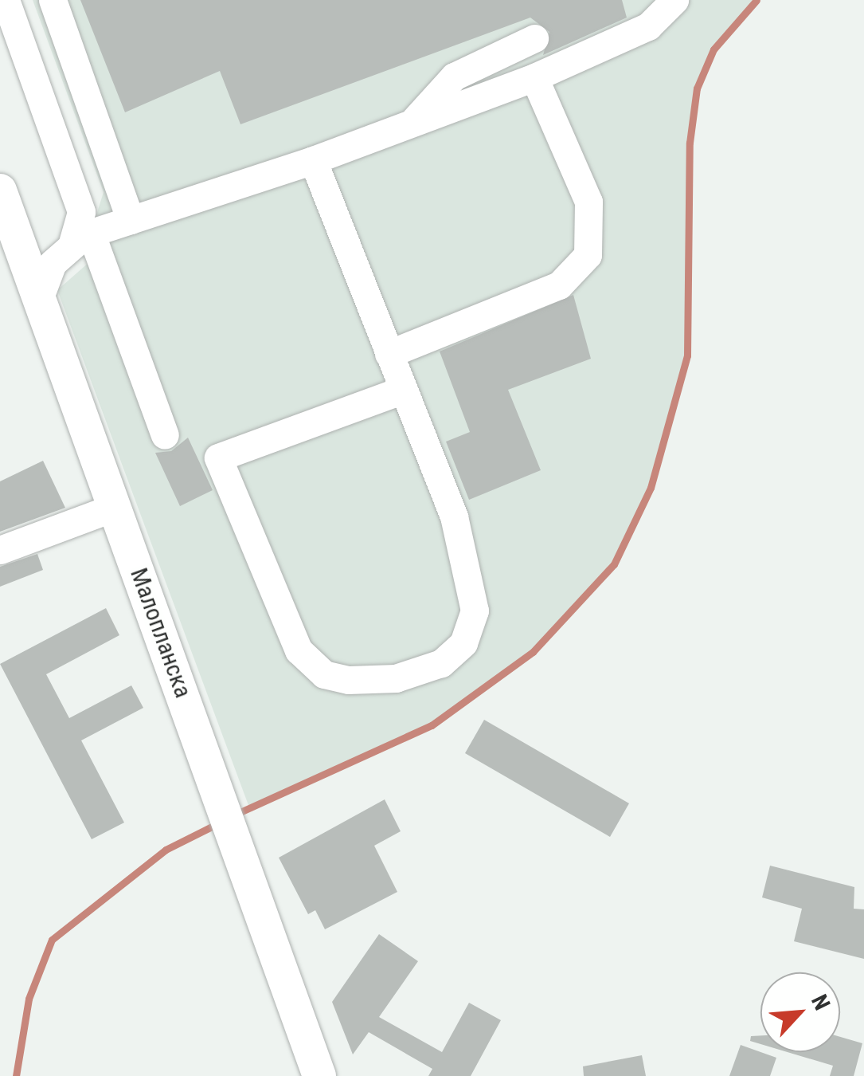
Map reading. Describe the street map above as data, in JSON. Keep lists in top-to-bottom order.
{
  "streets": {
    "main road": ["Малопланска"]
  },
  "north": "top right"
}
